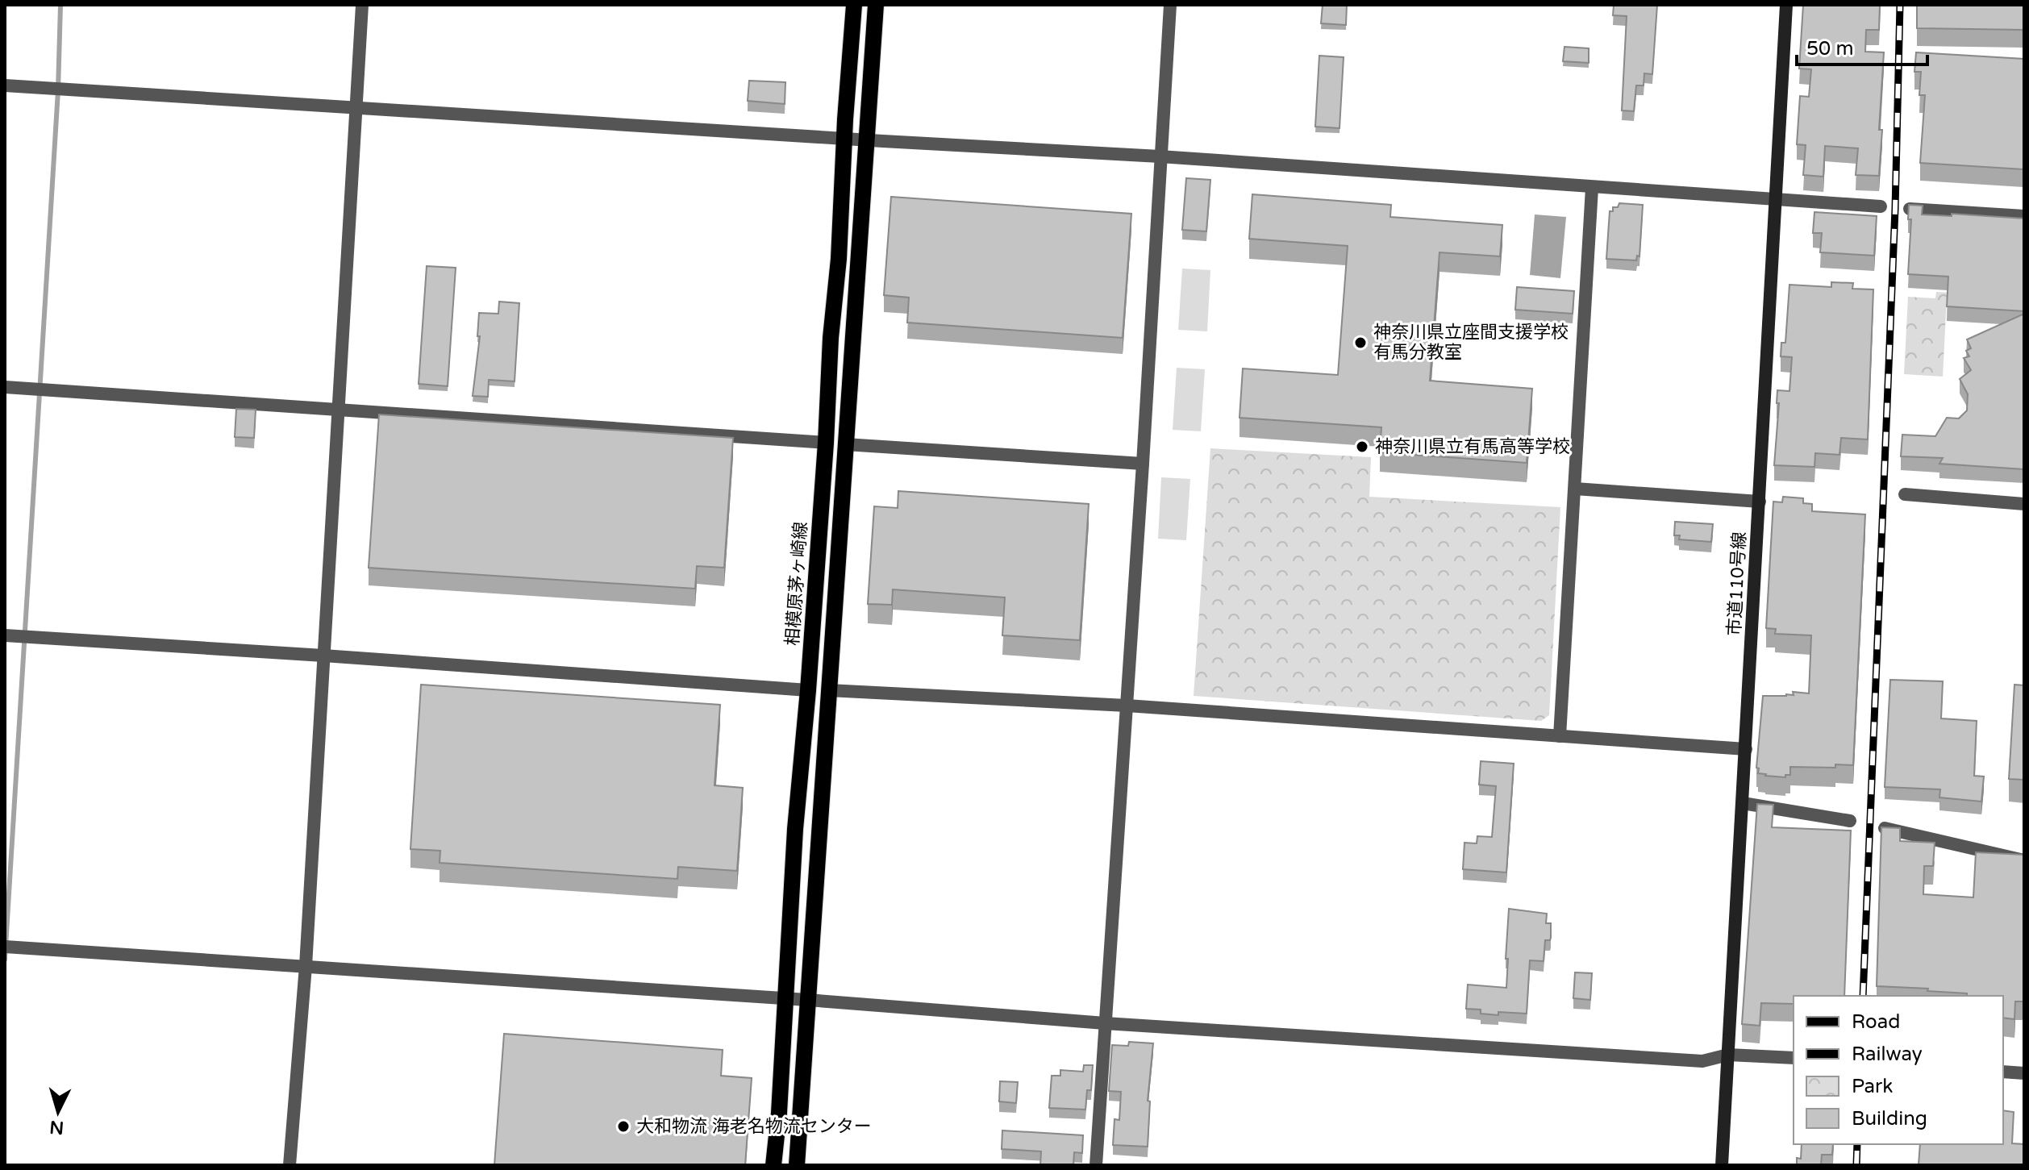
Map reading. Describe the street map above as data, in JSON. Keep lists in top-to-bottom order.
{
  "streets": {
    "main road": ["相模原茅ヶ崎線"],
    "street": ["市道110号線"]
  },
  "places": ["神奈川県立座間支援学校 有馬分教室", "神奈川県立有馬高等学校", "大和物流 海老名物流センター"],
  "legend": [
    "Road",
    "Railway",
    "Park",
    "Building"
  ],
  "scale_bar": "50 m",
  "north": "bottom"
}
